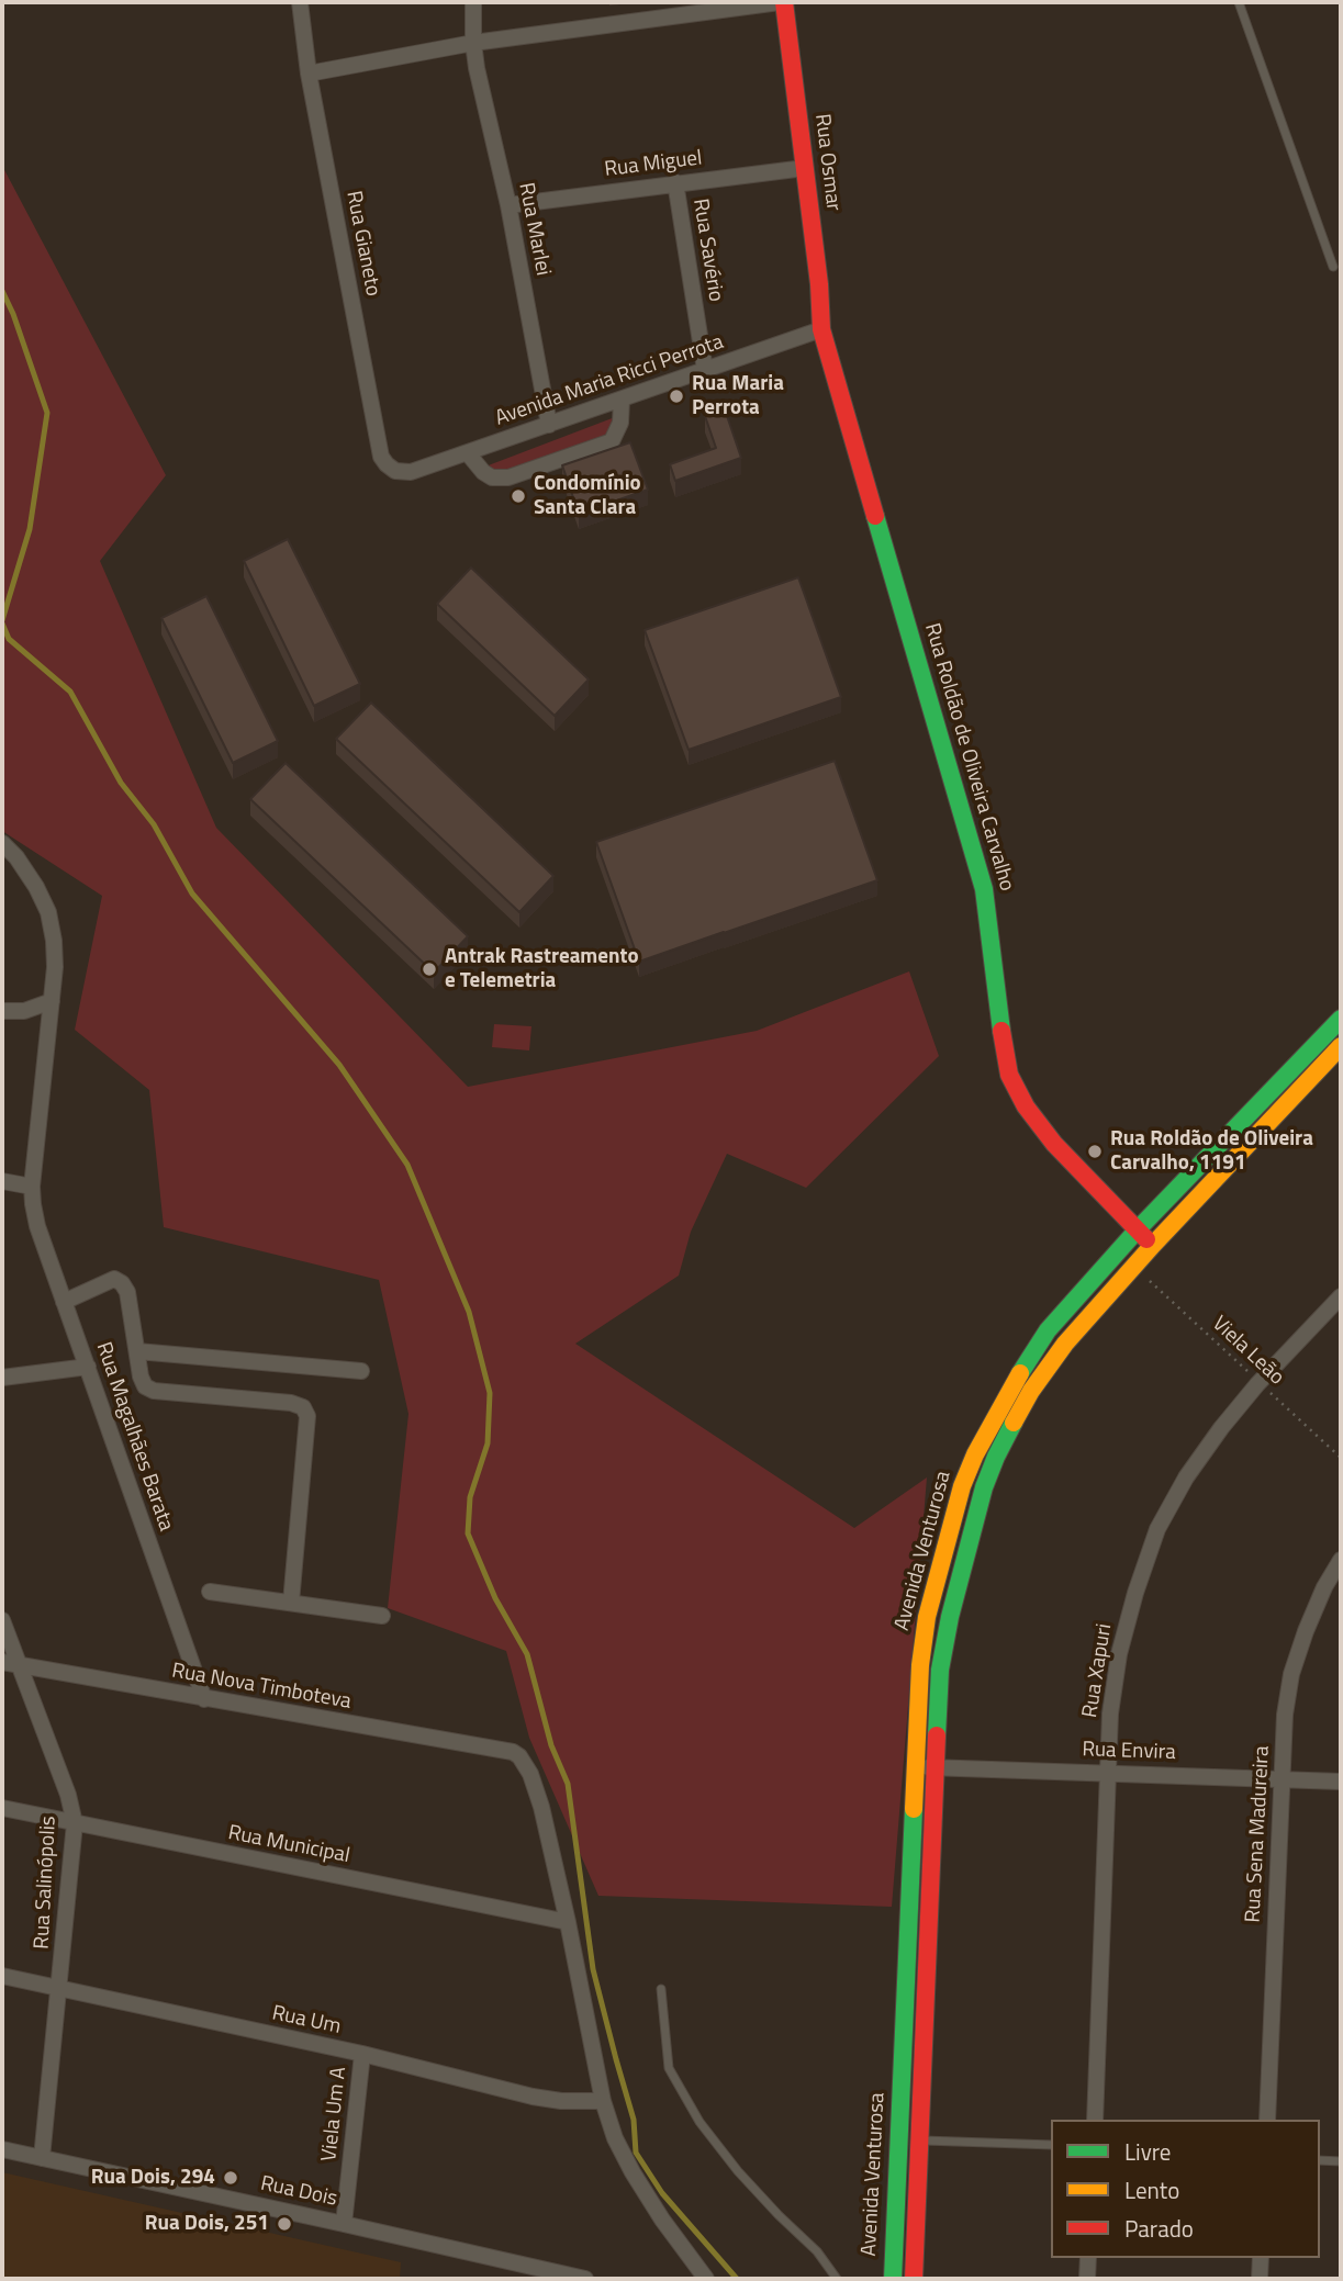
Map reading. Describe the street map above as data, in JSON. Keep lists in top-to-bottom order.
{
  "streets": {
    "street": [
      "Rua Osmar",
      "Rua Miguel",
      "Rua Marlei",
      "Rua Gianeto",
      "Rua Savério",
      "Avenida Maria Ricci Perrota",
      "Rua Roldão de Oliveira Carvalho",
      "Rua Magalhães Barata",
      "Avenida Venturosa",
      "Rua Xapuri",
      "Rua Nova Timboteva",
      "Rua Envira",
      "Rua Sena Madureira",
      "Rua Municipal",
      "Rua Salinópolis",
      "Rua Um",
      "Viela Um A",
      "Rua Dois"
    ],
    "path": ["Viela Leão"]
  },
  "crossings": [
    ["Rua Osmar", "Rua Miguel"],
    ["Rua Osmar", "Avenida Maria Ricci Perrota"],
    ["Rua Osmar", "Rua Roldão de Oliveira Carvalho"],
    ["Rua Miguel", "Rua Marlei"],
    ["Rua Miguel", "Rua Savério"],
    ["Rua Marlei", "Avenida Maria Ricci Perrota"],
    ["Rua Gianeto", "Avenida Maria Ricci Perrota"],
    ["Rua Savério", "Avenida Maria Ricci Perrota"],
    ["Avenida Maria Ricci Perrota", "Rua Roldão de Oliveira Carvalho"],
    ["Rua Roldão de Oliveira Carvalho", "Avenida Venturosa"],
    ["Viela Leão", "Avenida Venturosa"],
    ["Viela Leão", "Rua Xapuri"],
    ["Rua Magalhães Barata", "Rua Nova Timboteva"],
    ["Avenida Venturosa", "Rua Envira"],
    ["Rua Xapuri", "Rua Envira"],
    ["Rua Nova Timboteva", "Rua Municipal"],
    ["Rua Nova Timboteva", "Rua Salinópolis"],
    ["Rua Envira", "Rua Sena Madureira"],
    ["Rua Municipal", "Rua Salinópolis"],
    ["Rua Salinópolis", "Rua Um"],
    ["Rua Salinópolis", "Rua Dois"],
    ["Rua Um", "Viela Um A"],
    ["Viela Um A", "Rua Dois"]
  ],
  "places": [
    "Rua Maria Perrota",
    "Condomínio Santa Clara",
    "Antrak Rastreamento e Telemetria",
    "Rua Roldão de Oliveira Carvalho, 1191",
    "Rua Dois, 294",
    "Rua Dois, 251"
  ],
  "legend": ["Livre", "Lento", "Parado"]
}
